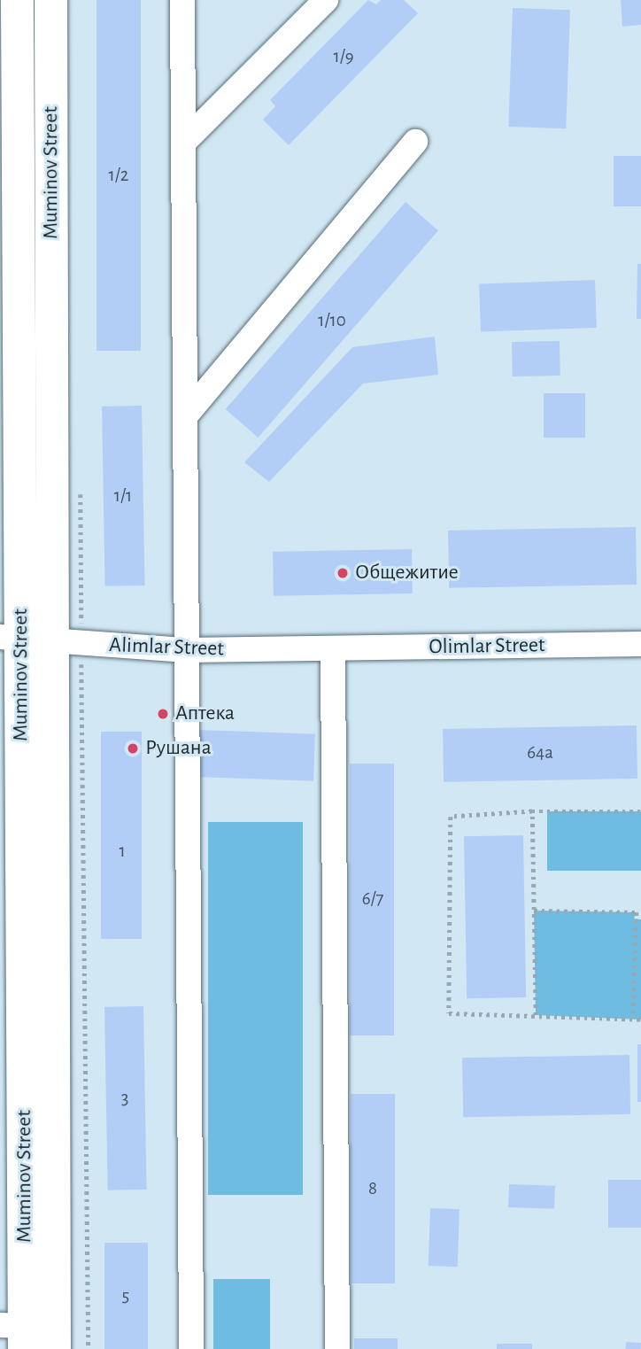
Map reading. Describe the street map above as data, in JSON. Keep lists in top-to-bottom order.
{
  "streets": {
    "main road": ["Muminov Street"],
    "street": ["Olimlar Street", "Аlimlar Street"]
  },
  "crossings": [
    ["Muminov Street", "Аlimlar Street"],
    ["Olimlar Street", "Аlimlar Street"]
  ],
  "places": ["Общежитие", "Аптека", "Рушана"],
  "house_numbers": [
    "1/9",
    "1/2",
    "1/10",
    "1/1",
    "64a",
    "1",
    "6/7",
    "3",
    "8",
    "5"
  ]
}
